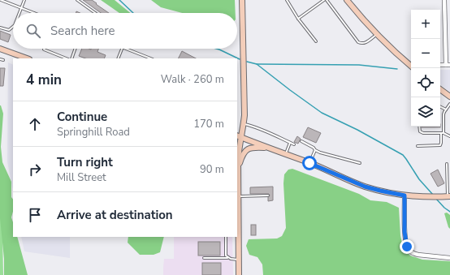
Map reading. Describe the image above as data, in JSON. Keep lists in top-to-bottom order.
{
  "page": {
    "map_buttons": ["+", "−"],
    "search": "Search here",
    "heading": ["4 min", "Walk · 260 m"],
    "list": [
      ["Continue", "Springhill Road", "170 m"],
      ["Turn right", "Mill Street", "90 m"],
      "Arrive at destination"
    ]
  }
}
